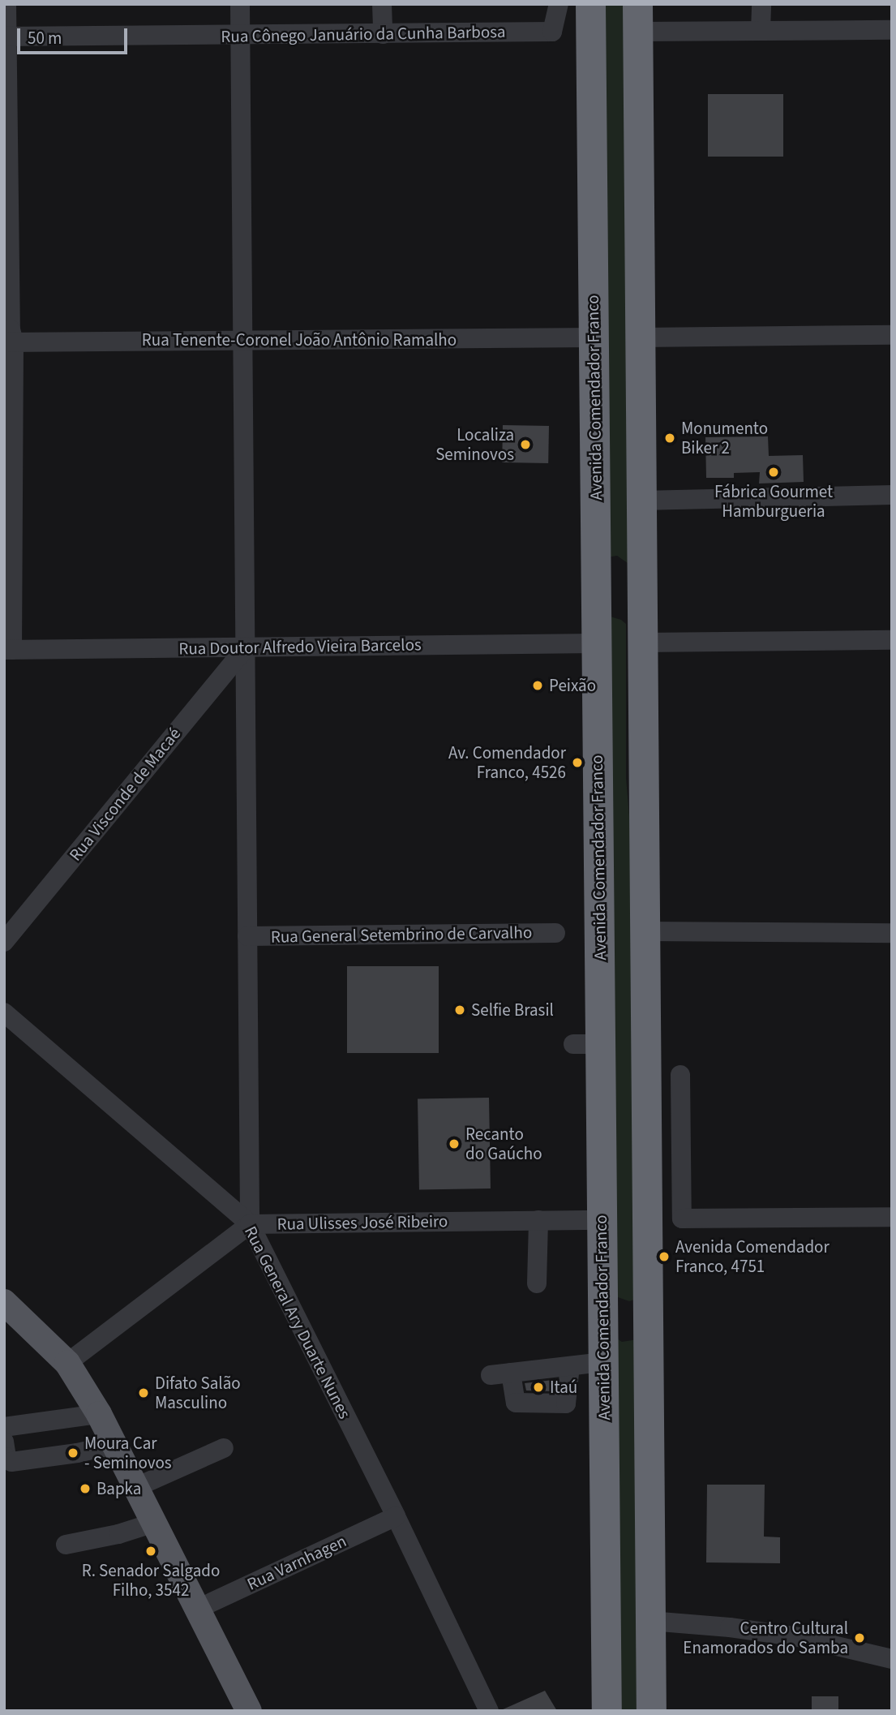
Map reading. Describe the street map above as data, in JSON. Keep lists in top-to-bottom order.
{
  "streets": {
    "highway": ["Avenida Comendador Franco"],
    "street": [
      "Rua Cônego Januário da Cunha Barbosa",
      "Rua Tenente-Coronel João Antônio Ramalho",
      "Rua Doutor Alfredo Vieira Barcelos",
      "Rua Visconde de Macaé",
      "Rua General Setembrino de Carvalho",
      "Rua Ulisses José Ribeiro",
      "Rua General Ary Duarte Nunes",
      "Rua Varnhagen"
    ]
  },
  "crossings": [
    ["Rua Tenente-Coronel João Antônio Ramalho", "Avenida Comendador Franco"],
    ["Avenida Comendador Franco", "Rua Doutor Alfredo Vieira Barcelos"],
    ["Avenida Comendador Franco", "Rua Ulisses José Ribeiro"],
    ["Rua Doutor Alfredo Vieira Barcelos", "Rua Visconde de Macaé"],
    ["Rua Ulisses José Ribeiro", "Rua General Ary Duarte Nunes"],
    ["Rua General Ary Duarte Nunes", "Rua Varnhagen"]
  ],
  "places": [
    "Monumento Biker 2",
    "Localiza Seminovos",
    "Fábrica Gourmet Hamburgueria",
    "Peixão",
    "Av. Comendador Franco, 4526",
    "Selfie Brasil",
    "Recanto do Gaúcho",
    "Avenida Comendador Franco, 4751",
    "Itaú",
    "Difato Salão Masculino",
    "Moura Car - Seminovos",
    "Bapka",
    "R. Senador Salgado Filho, 3542",
    "Centro Cultural Enamorados do Samba"
  ],
  "scale_bar": "50 m"
}
